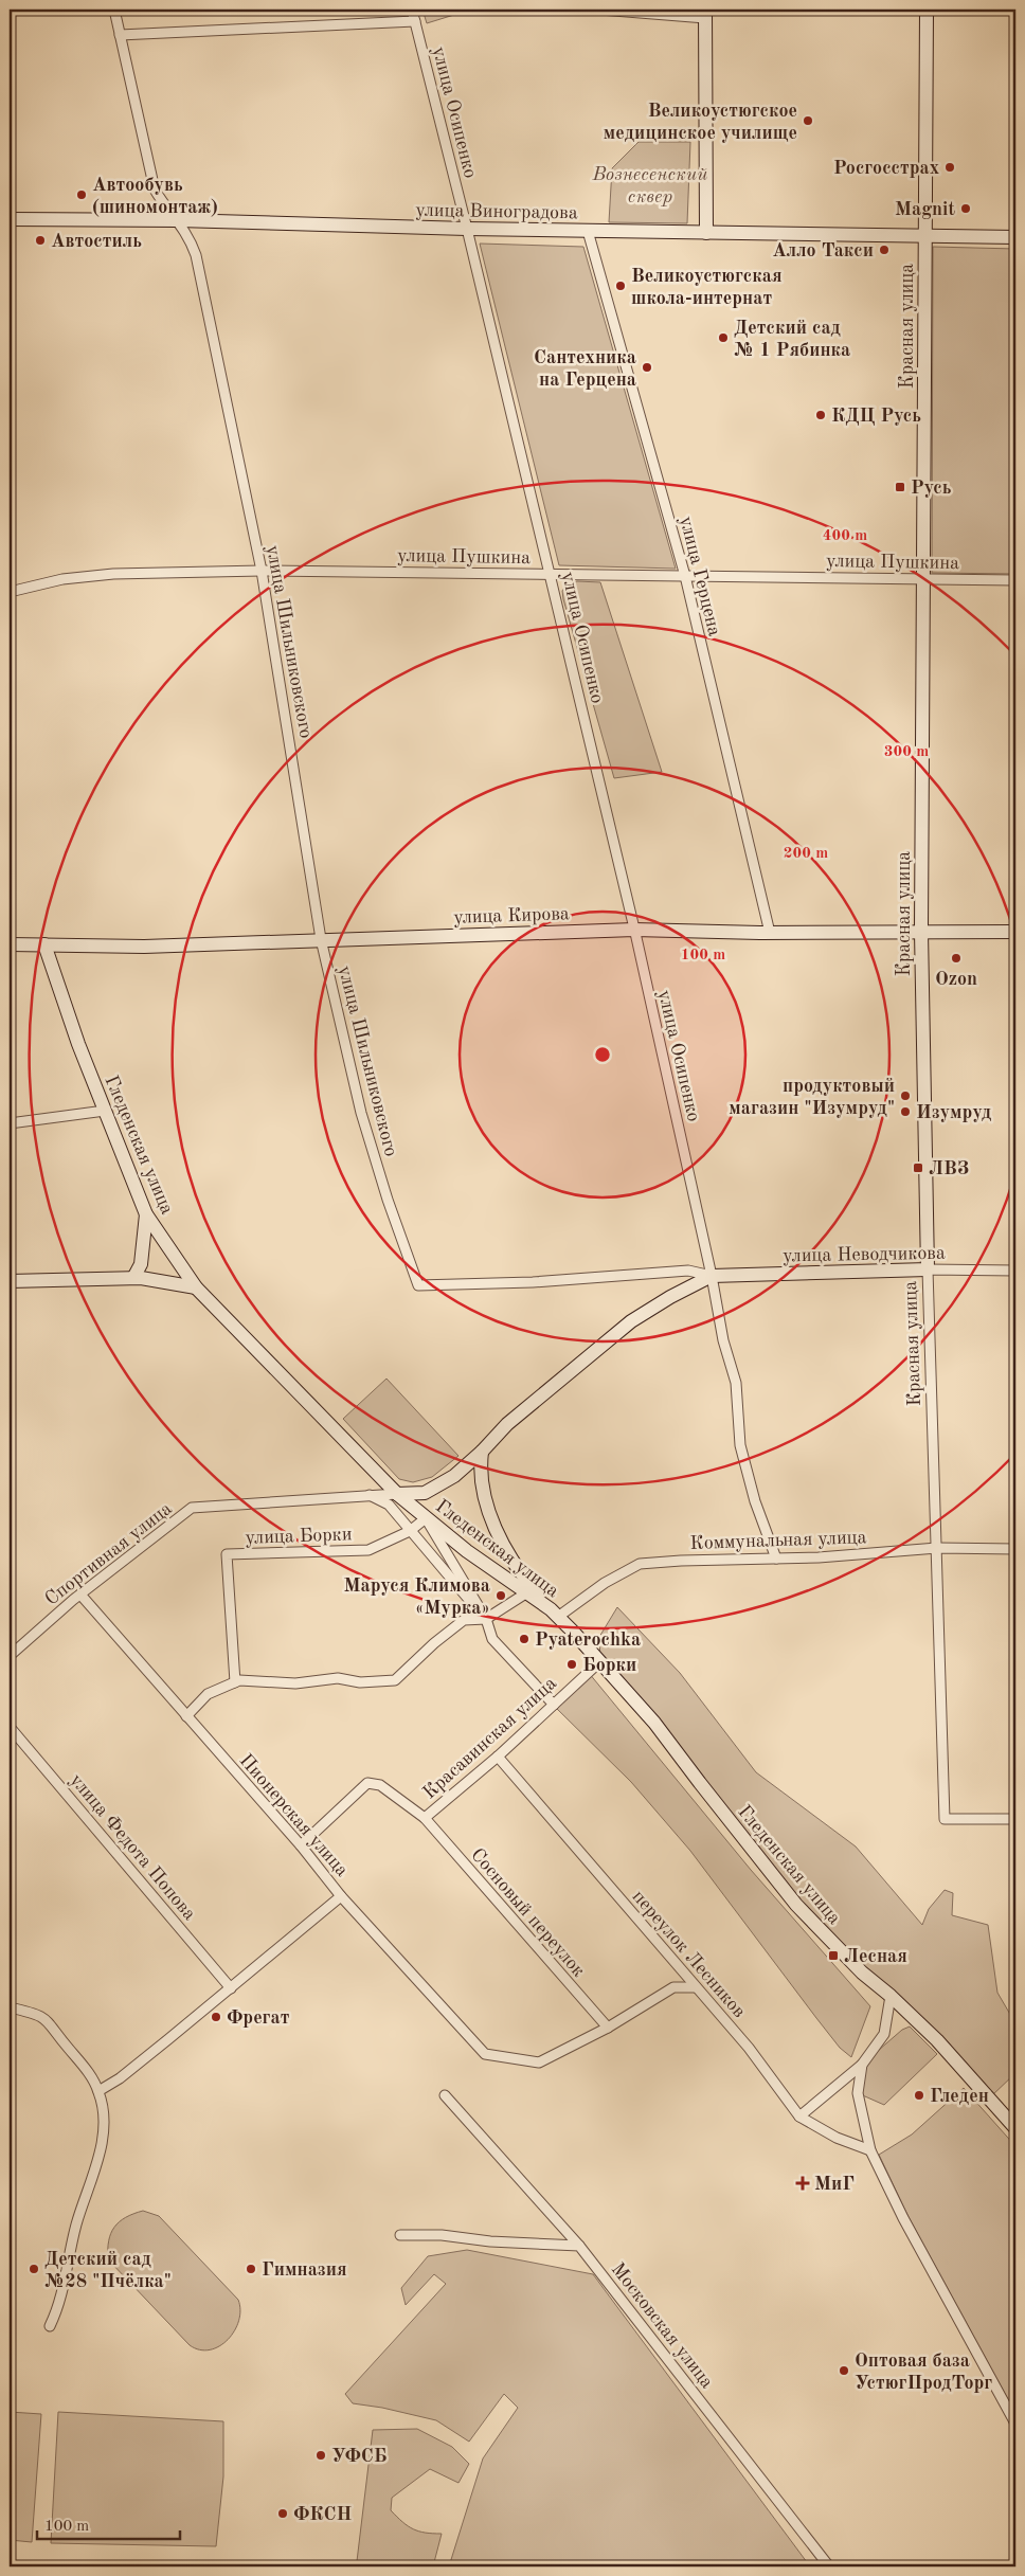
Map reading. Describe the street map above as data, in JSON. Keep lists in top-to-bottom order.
{
  "streets": {
    "main road": [
      "улица Виноградова",
      "Красная улица",
      "улица Кирова",
      "Гледенская улица",
      "улица Неводчикова"
    ],
    "street": [
      "улица Осипенко",
      "улица Пушкина",
      "улица Герцена",
      "улица Шильниковского",
      "улица Борки",
      "Коммунальная улица",
      "Спортивная улица",
      "Красавинская улица",
      "Пионерская улица",
      "улица Федота Попова",
      "Сосновый переулок",
      "переулок Лесников",
      "Московская улица"
    ]
  },
  "crossings": [
    ["улица Осипенко", "улица Виноградова"],
    ["улица Осипенко", "улица Пушкина"],
    ["улица Осипенко", "улица Кирова"],
    ["улица Осипенко", "улица Неводчикова"],
    ["улица Осипенко", "Коммунальная улица"],
    ["улица Виноградова", "Красная улица"],
    ["улица Виноградова", "улица Герцена"],
    ["улица Виноградова", "улица Шильниковского"],
    ["Красная улица", "улица Пушкина"],
    ["Красная улица", "улица Кирова"],
    ["Красная улица", "улица Неводчикова"],
    ["Красная улица", "Коммунальная улица"],
    ["улица Пушкина", "улица Герцена"],
    ["улица Пушкина", "улица Шильниковского"],
    ["улица Герцена", "улица Кирова"],
    ["улица Шильниковского", "улица Кирова"],
    ["улица Шильниковского", "улица Неводчикова"],
    ["улица Кирова", "Гледенская улица"],
    ["Гледенская улица", "улица Неводчикова"],
    ["Гледенская улица", "улица Борки"],
    ["Гледенская улица", "Коммунальная улица"],
    ["Гледенская улица", "Спортивная улица"],
    ["Гледенская улица", "Красавинская улица"],
    ["улица Неводчикова", "Спортивная улица"],
    ["Спортивная улица", "Пионерская улица"],
    ["Красавинская улица", "Пионерская улица"],
    ["Красавинская улица", "Сосновый переулок"],
    ["Красавинская улица", "переулок Лесников"],
    ["Пионерская улица", "Сосновый переулок"]
  ],
  "parks": ["Вознесенский сквер"],
  "places": {
    "other": [
      "Великоустюгское медицинское училище",
      "Росгосстрах",
      "Автообувь (шиномонтаж)",
      "Magnit",
      "Автостиль",
      "Алло Такси",
      "Великоустюгская школа-интернат",
      "Детский сад № 1 Рябинка",
      "Сантехника на Герцена",
      "КДЦ Русь",
      "Ozon",
      "продуктовый магазин \"Изумруд\"",
      "Изумруд",
      "Маруся Климова «Мурка»",
      "Pyaterochka",
      "Борки",
      "Фрегат",
      "Гледен",
      "Детский сад №28 \"Пчёлка\"",
      "Гимназия",
      "Оптовая база УстюгПродТорг",
      "УФСБ",
      "ФКСН"
    ],
    "transit": ["Русь", "ЛВЗ", "Лесная"],
    "health": ["МиГ"]
  },
  "scale_bar": "100 m",
  "rings": [
    "400 m",
    "300 m",
    "200 m",
    "100 m"
  ]
}
